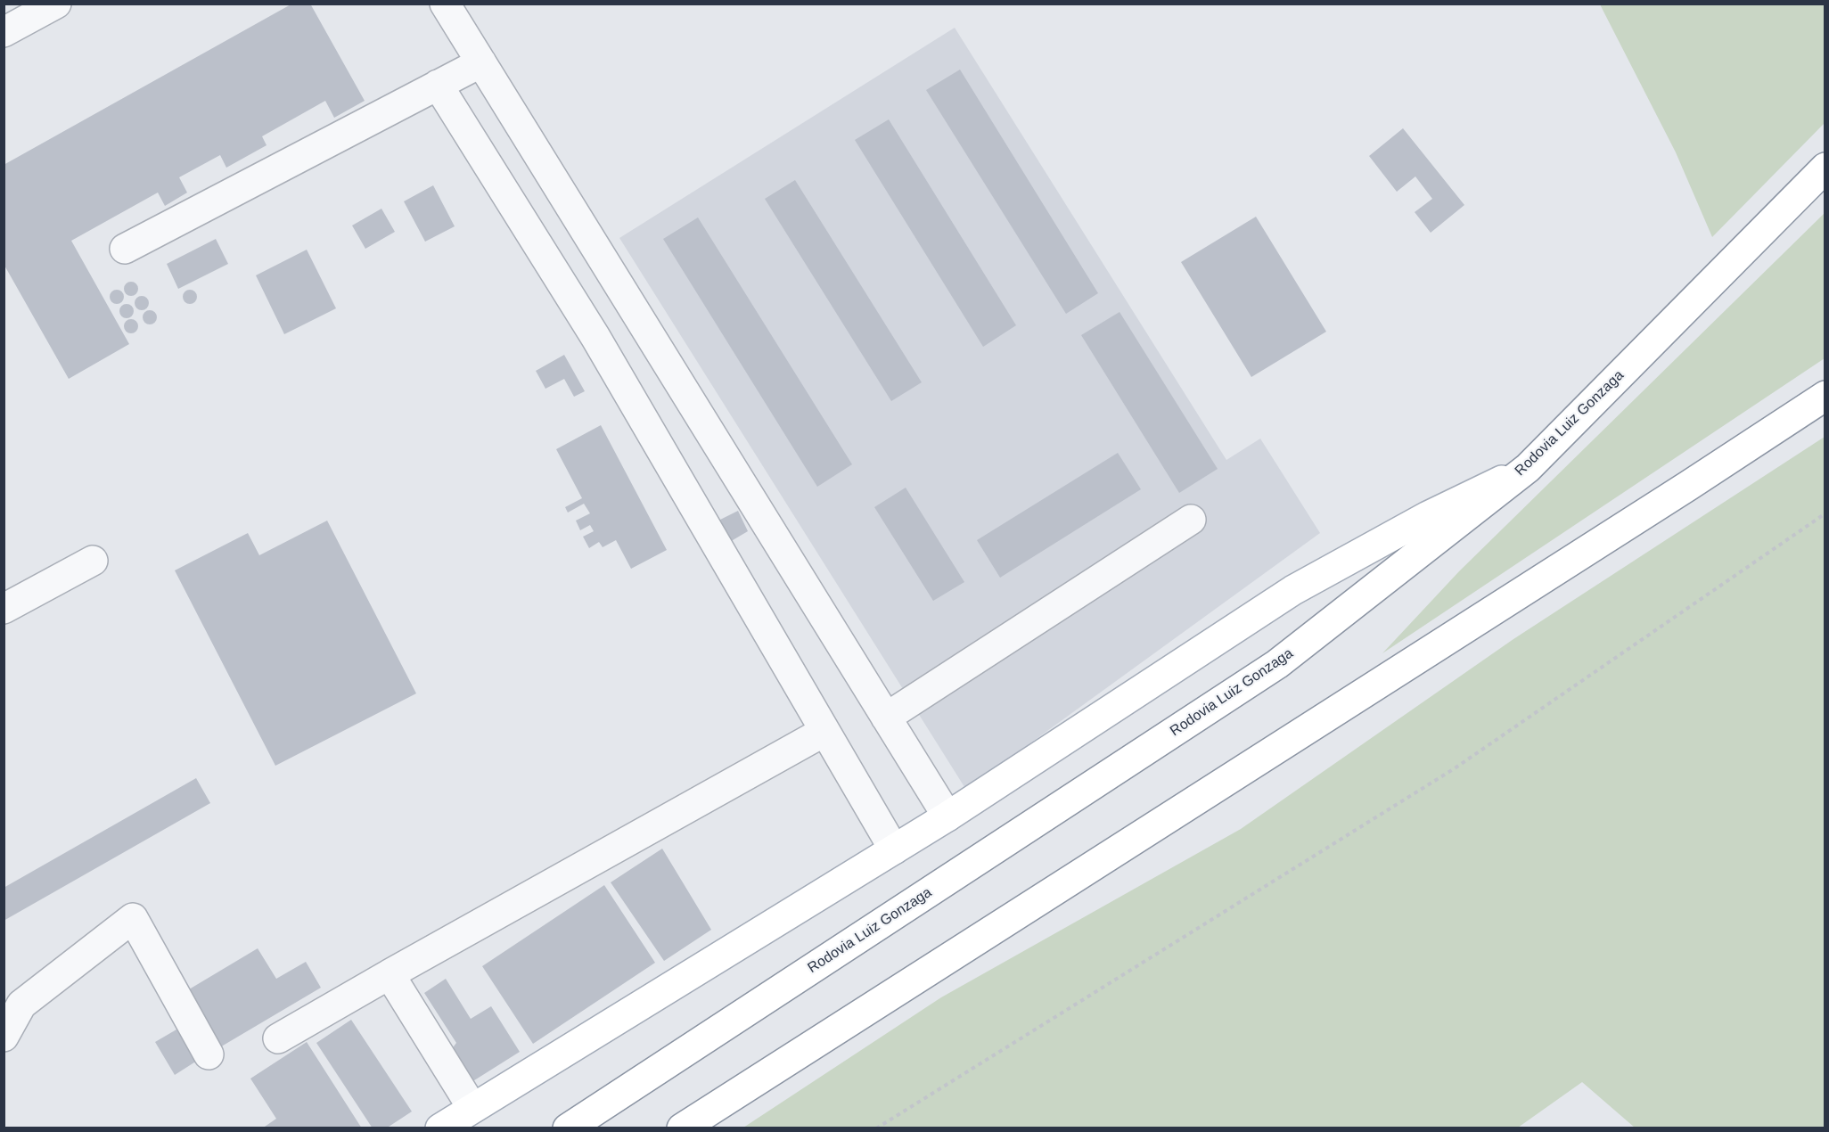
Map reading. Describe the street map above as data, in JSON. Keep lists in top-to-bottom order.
{
  "streets": {
    "main road": ["Rodovia Luiz Gonzaga"]
  }
}
